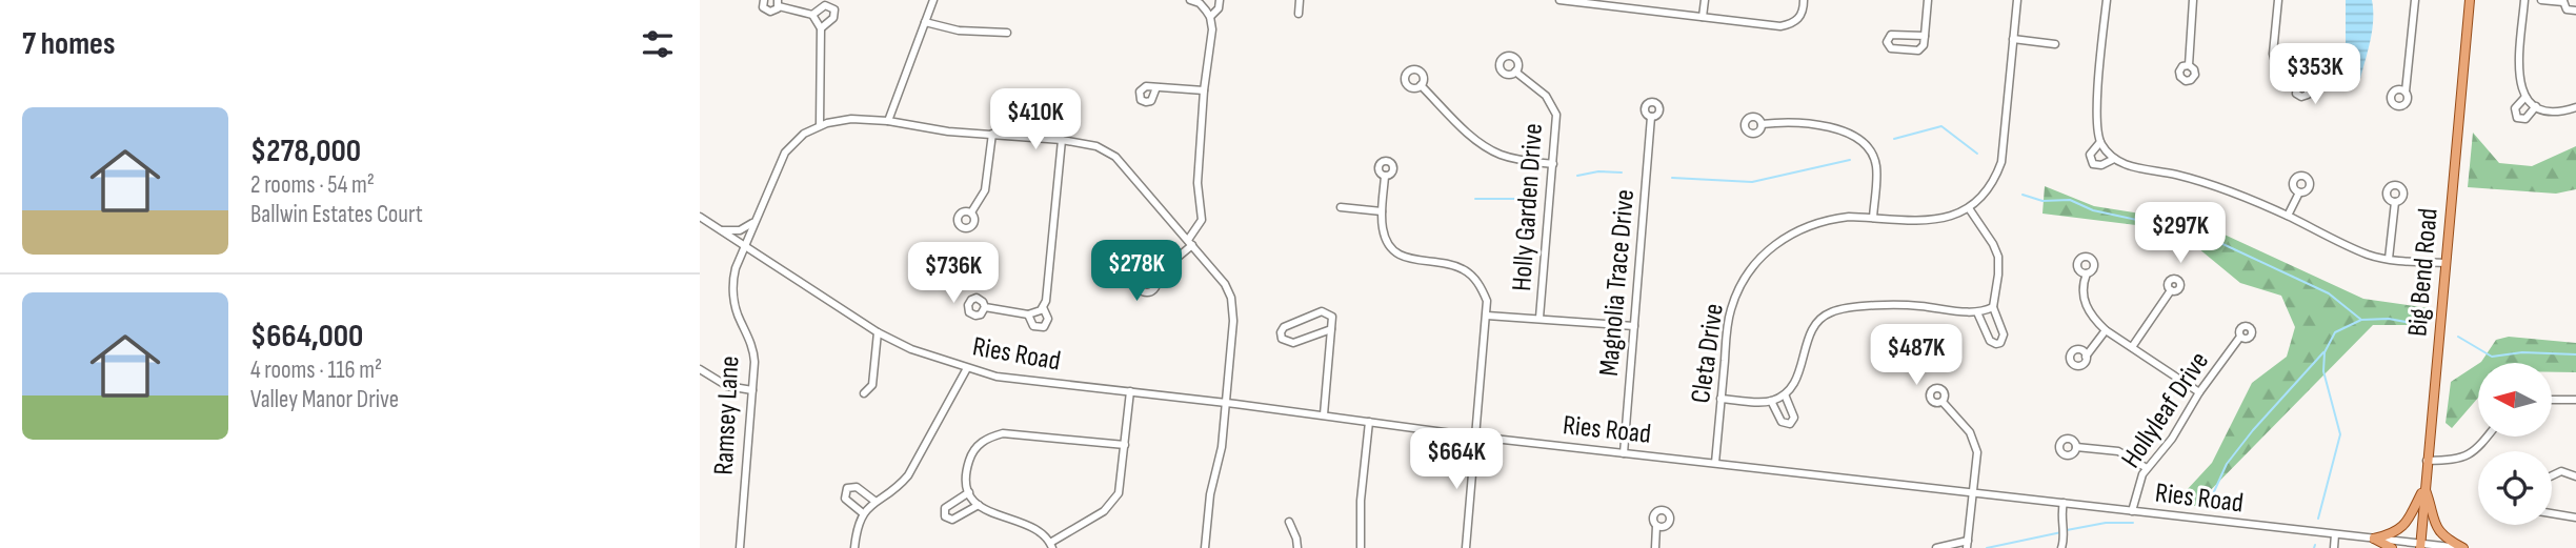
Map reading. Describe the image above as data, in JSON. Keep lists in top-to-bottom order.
{
  "streets": {
    "main road": ["Big Bend Road"],
    "street": [
      "Holly Garden Drive",
      "Magnolia Trace Drive",
      "Cleta Drive",
      "Ries Road",
      "Hollyleaf Drive",
      "Ramsey Lane"
    ]
  },
  "crossings": [
    ["Big Bend Road", "Ries Road"],
    ["Magnolia Trace Drive", "Ries Road"],
    ["Cleta Drive", "Ries Road"],
    ["Ries Road", "Hollyleaf Drive"],
    ["Ries Road", "Ramsey Lane"]
  ],
  "north": "left",
  "page": {
    "heading": "7 homes",
    "price": [
      "$353K",
      "$410K",
      "$297K",
      "$278K",
      "$736K",
      "$487K",
      "$664K"
    ],
    "list": [
      {
        "name": "$278,000",
        "note": "2 rooms · 54 m² · Ballwin Estates Court"
      },
      {
        "name": "$664,000",
        "note": "4 rooms · 116 m² · Valley Manor Drive"
      }
    ]
  }
}
